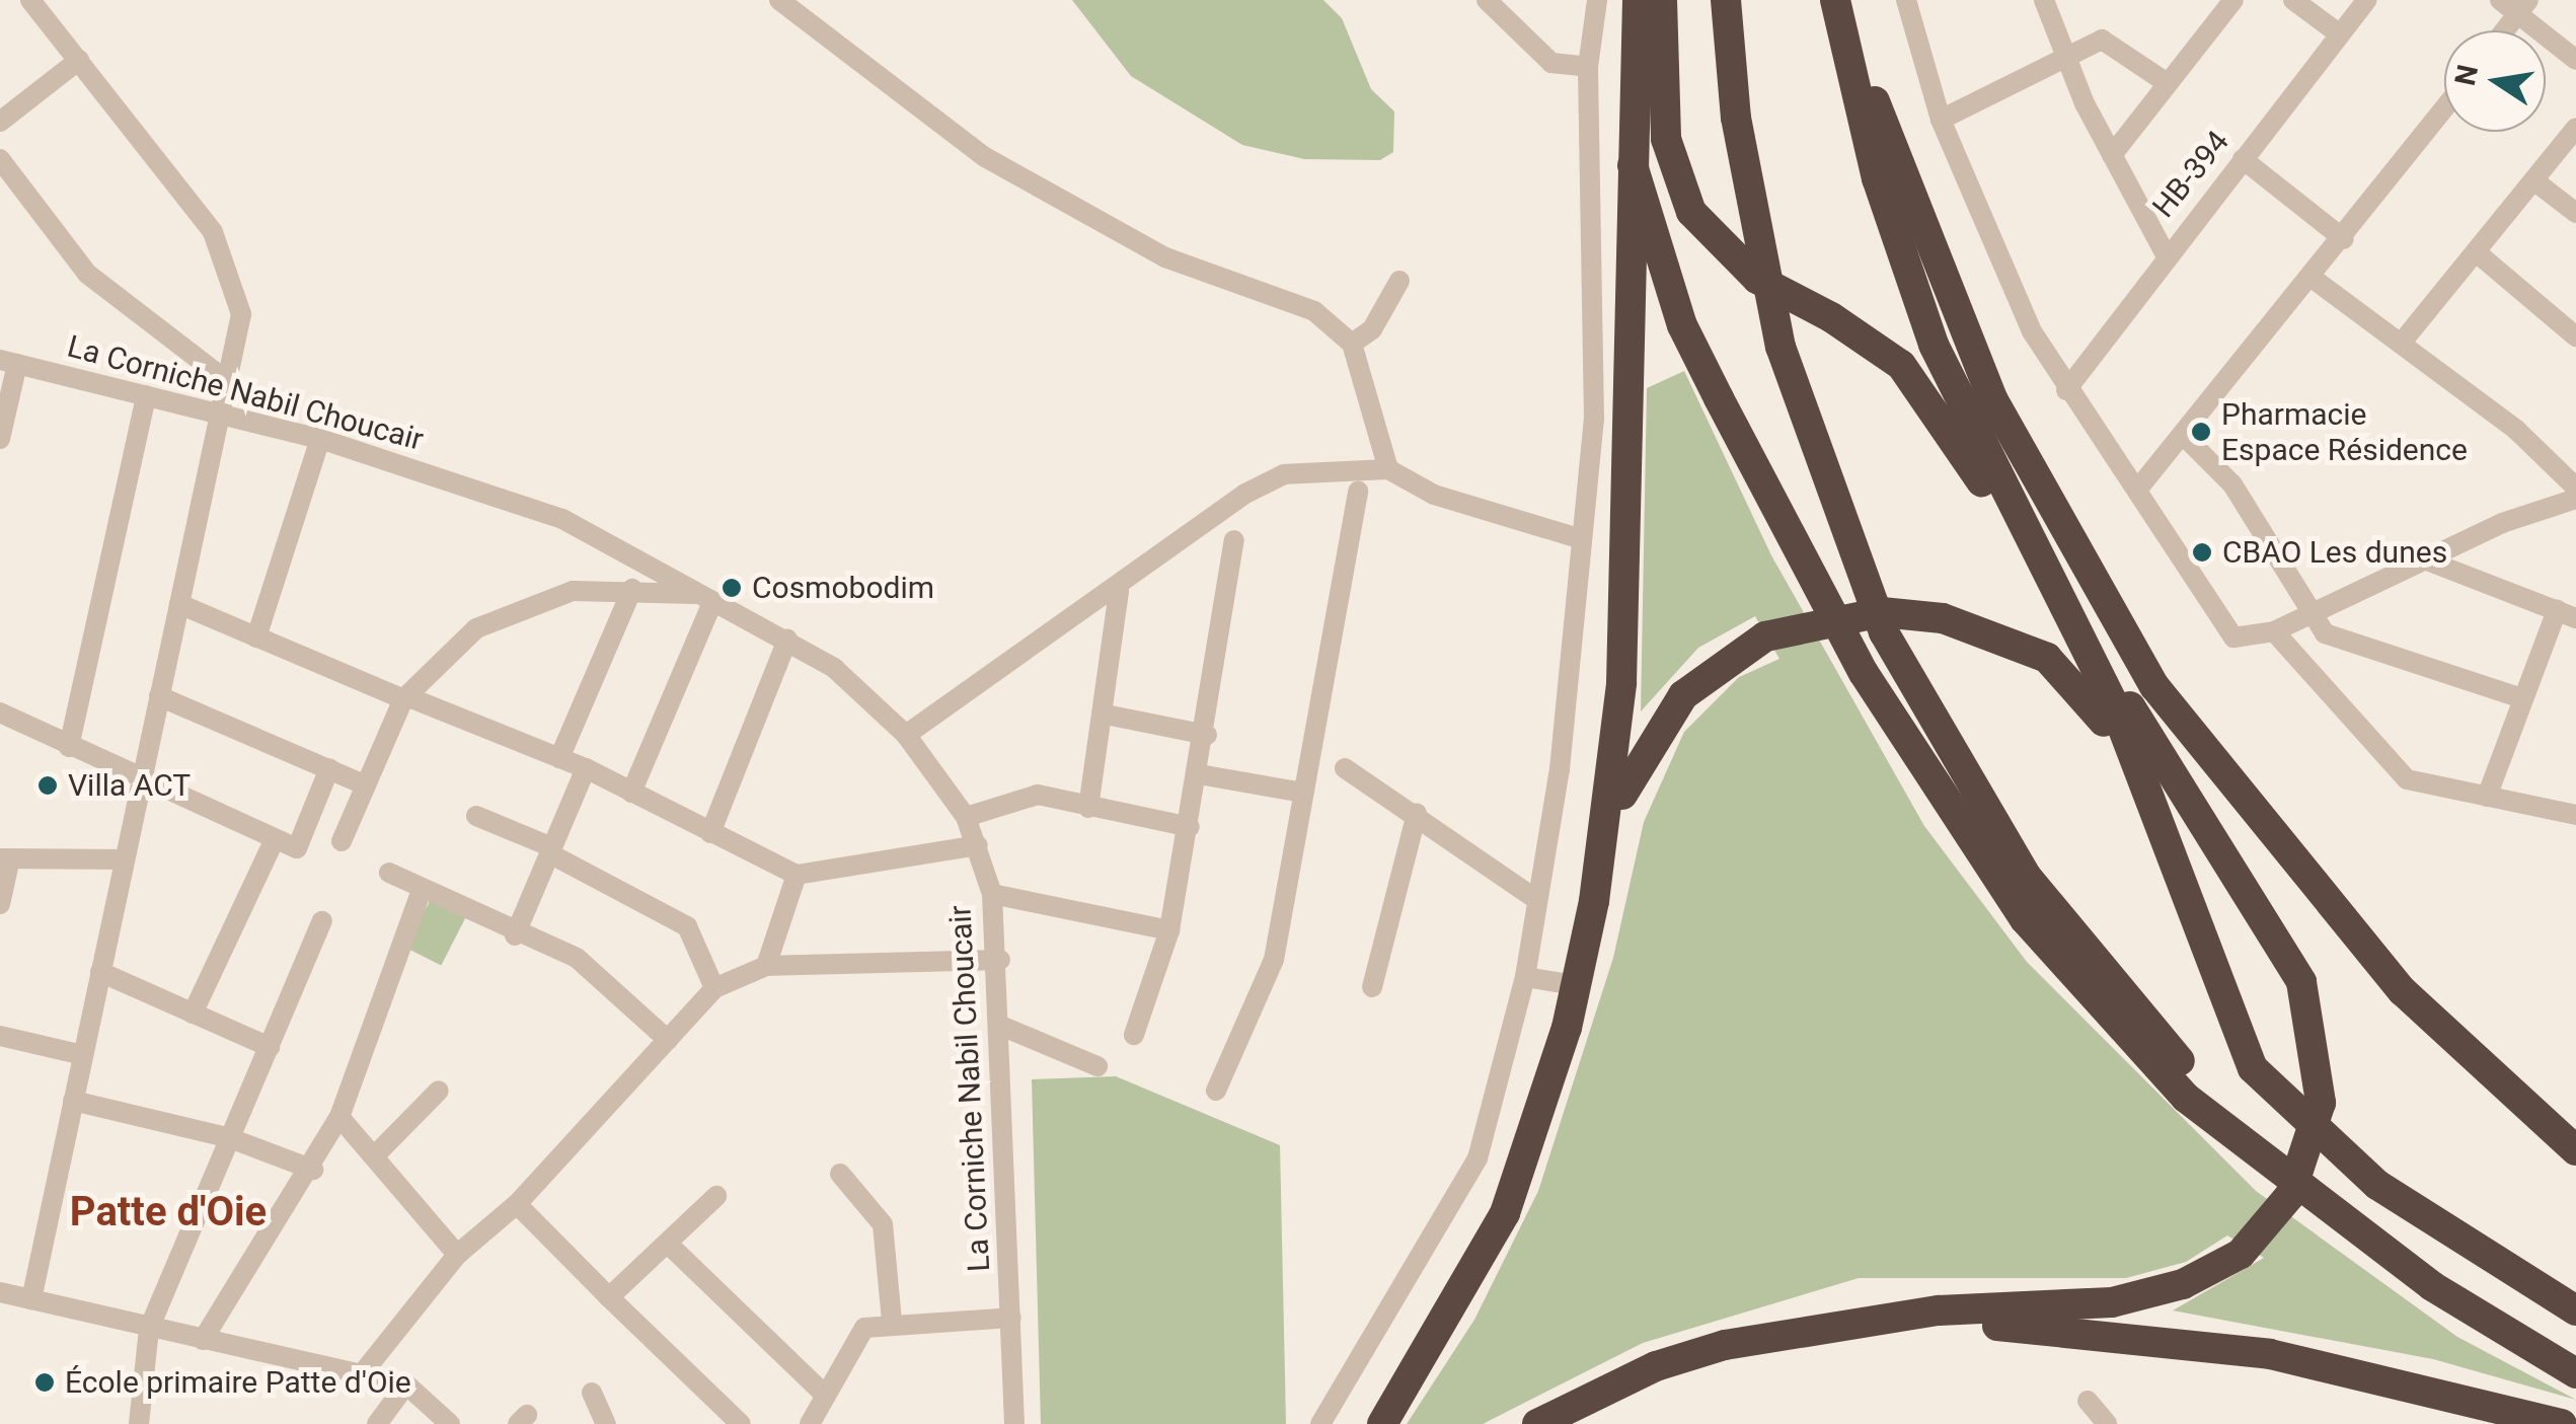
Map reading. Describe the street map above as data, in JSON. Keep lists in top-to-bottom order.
{
  "streets": {
    "street": ["HB-394", "La Corniche Nabil Choucair"]
  },
  "districts": ["Patte d'Oie"],
  "places": [
    "Pharmacie Espace Résidence",
    "CBAO Les dunes",
    "Cosmobodim",
    "Villa ACT",
    "École primaire Patte d'Oie"
  ],
  "north": "left"
}
